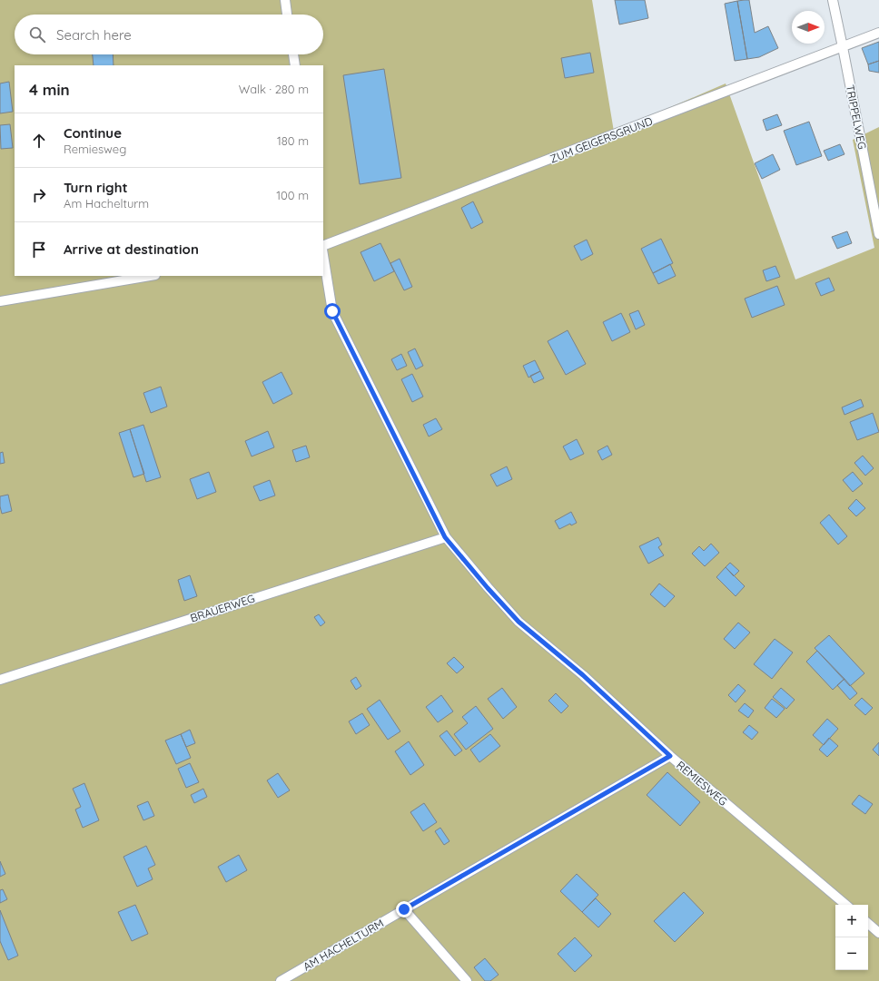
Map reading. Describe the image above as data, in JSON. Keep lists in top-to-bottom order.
{
  "streets": {
    "lane": [
      "TRIPPELWEG",
      "ZUM GEIGERSGRUND",
      "BRAUERWEG",
      "REMIESWEG",
      "AM HACHELTURM"
    ]
  },
  "crossings": [
    ["TRIPPELWEG", "ZUM GEIGERSGRUND"],
    ["BRAUERWEG", "REMIESWEG"],
    ["REMIESWEG", "AM HACHELTURM"]
  ],
  "north": "right",
  "page": {
    "search": "Search here",
    "heading": ["4 min", "Walk · 280 m"],
    "list": [
      ["Continue", "Remiesweg", "180 m"],
      ["Turn right", "Am Hachelturm", "100 m"],
      "Arrive at destination"
    ],
    "map_buttons": ["+", "−"]
  }
}
